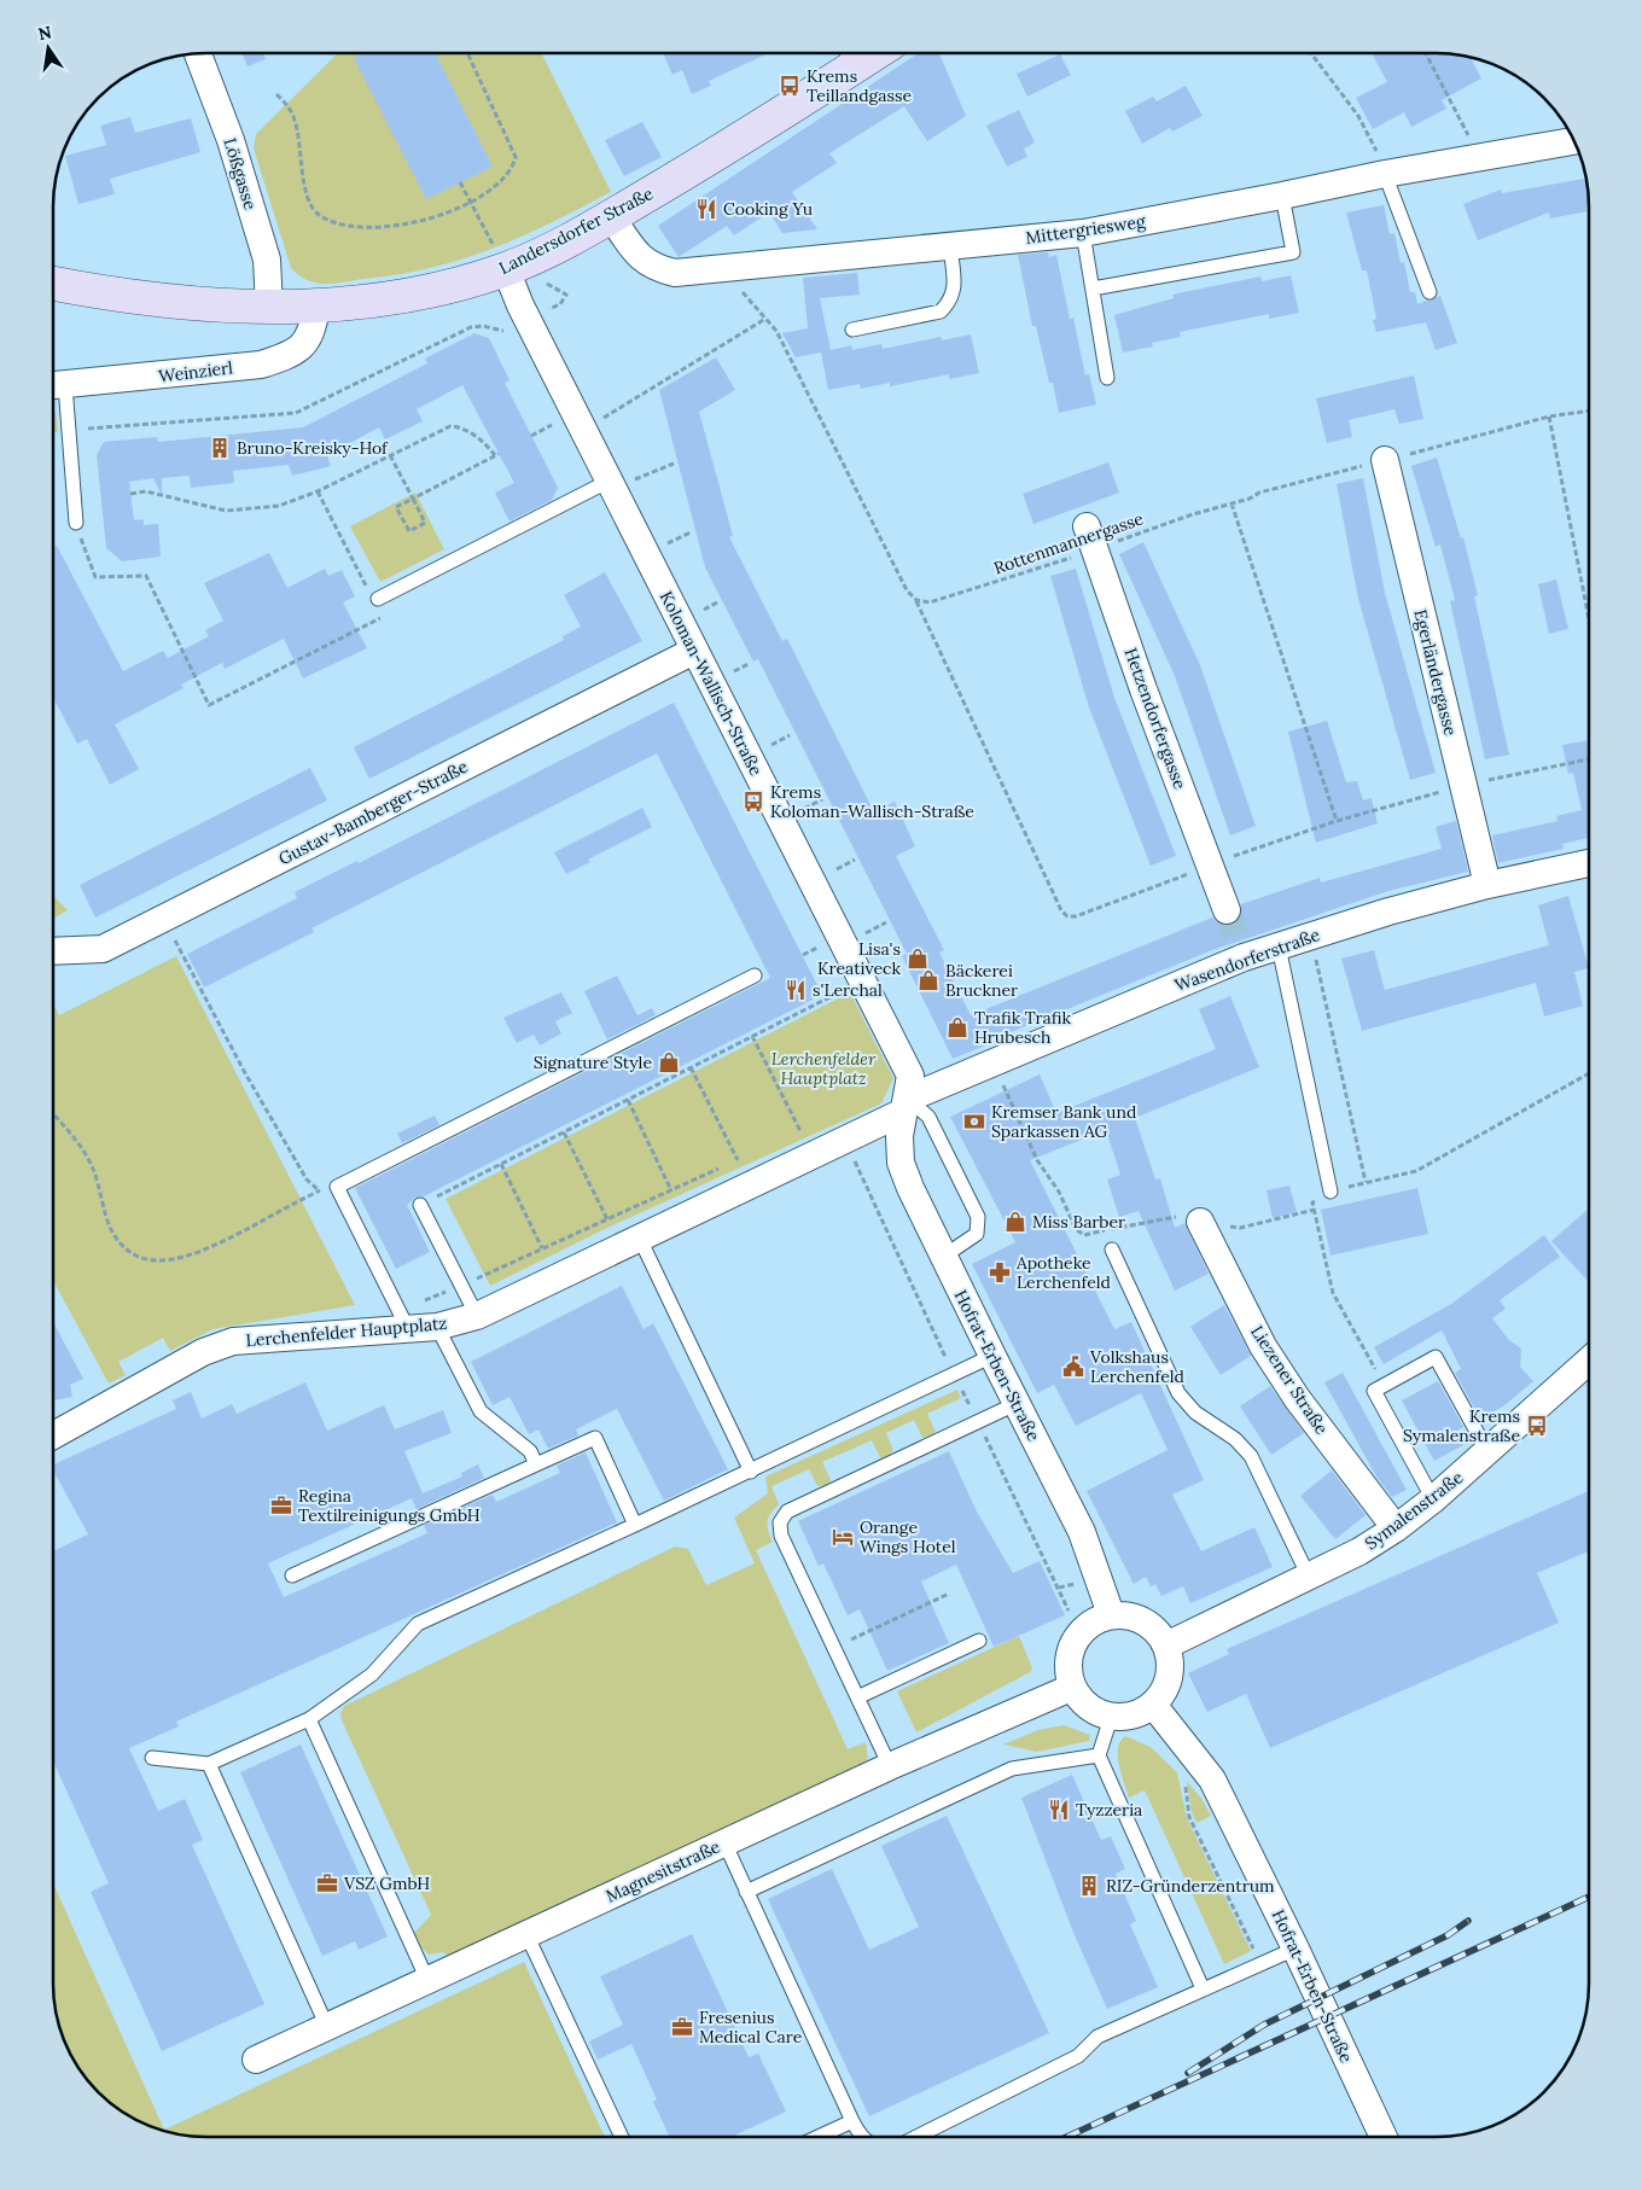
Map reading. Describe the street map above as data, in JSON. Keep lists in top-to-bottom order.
{
  "streets": {
    "main road": ["Landersdorfer Straße"],
    "street": [
      "Lößgasse",
      "Mittergriesweg",
      "Weinzierl",
      "Egerländergasse",
      "Koloman-Wallisch-Straße",
      "Hetzendorfergasse",
      "Gustav-Bamberger-Straße",
      "Wasendorferstraße",
      "Lerchenfelder Hauptplatz",
      "Hofrat-Erben-Straße",
      "Liezener Straße",
      "Symalenstraße",
      "Magnesitstraße"
    ],
    "path": ["Rottenmannergasse"]
  },
  "crossings": [
    ["Lößgasse", "Landersdorfer Straße"],
    ["Mittergriesweg", "Landersdorfer Straße"],
    ["Mittergriesweg", "Rottenmannergasse"],
    ["Landersdorfer Straße", "Weinzierl"],
    ["Landersdorfer Straße", "Koloman-Wallisch-Straße"],
    ["Rottenmannergasse", "Egerländergasse"],
    ["Rottenmannergasse", "Hetzendorfergasse"],
    ["Egerländergasse", "Wasendorferstraße"],
    ["Koloman-Wallisch-Straße", "Gustav-Bamberger-Straße"],
    ["Koloman-Wallisch-Straße", "Wasendorferstraße"],
    ["Koloman-Wallisch-Straße", "Lerchenfelder Hauptplatz"],
    ["Koloman-Wallisch-Straße", "Hofrat-Erben-Straße"],
    ["Wasendorferstraße", "Lerchenfelder Hauptplatz"],
    ["Wasendorferstraße", "Hofrat-Erben-Straße"],
    ["Lerchenfelder Hauptplatz", "Hofrat-Erben-Straße"],
    ["Hofrat-Erben-Straße", "Symalenstraße"],
    ["Hofrat-Erben-Straße", "Magnesitstraße"],
    ["Liezener Straße", "Symalenstraße"],
    ["Symalenstraße", "Magnesitstraße"]
  ],
  "parks": ["Lerchenfelder Hauptplatz"],
  "places": {
    "bus stop": ["Krems Teillandgasse", "Krems Koloman-Wallisch-Straße", "Krems Symalenstraße"],
    "restaurant": ["Cooking Yu", "s'Lerchal", "Tyzzeria"],
    "building": ["Bruno-Kreisky-Hof", "RIZ-Gründerzentrum"],
    "shop": [
      "Lisa's Kreativeck",
      "Bäckerei Bruckner",
      "Trafik Trafik Hrubesch",
      "Signature Style",
      "Miss Barber"
    ],
    "bank": ["Kremser Bank und Sparkassen AG"],
    "pharmacy": ["Apotheke Lerchenfeld"],
    "public building": ["Volkshaus Lerchenfeld"],
    "office": ["Regina Textilreinigungs GmbH", "VSZ GmbH", "Fresenius Medical Care"],
    "hotel": ["Orange Wings Hotel"]
  },
  "north": "top"
}
